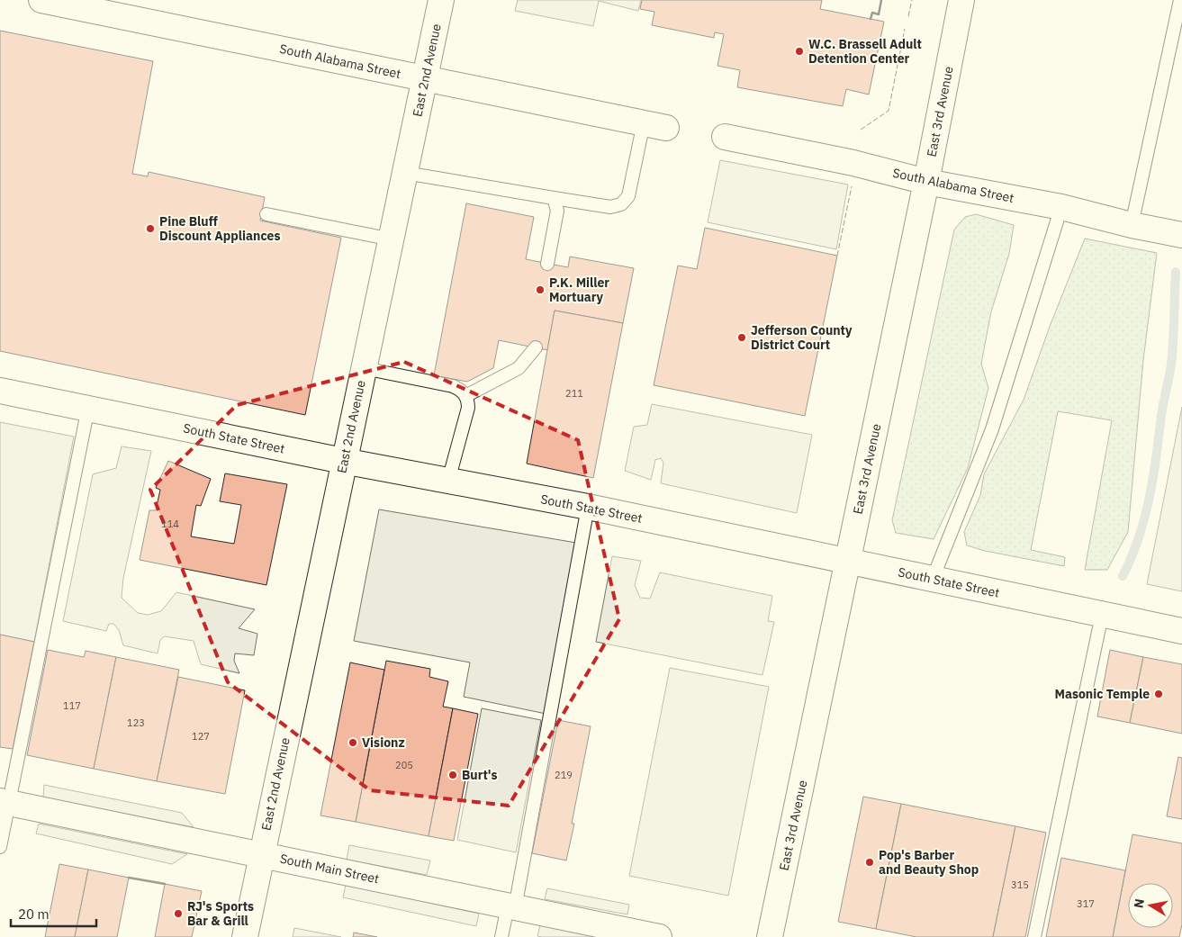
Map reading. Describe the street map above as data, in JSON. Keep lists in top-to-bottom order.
{
  "streets": {
    "street": [
      "South Alabama Street",
      "East 2nd Avenue",
      "East 3rd Avenue",
      "South State Street",
      "South Main Street"
    ]
  },
  "crossings": [
    ["South Alabama Street", "East 2nd Avenue"],
    ["South Alabama Street", "East 3rd Avenue"],
    ["East 2nd Avenue", "South State Street"],
    ["East 2nd Avenue", "South Main Street"],
    ["East 3rd Avenue", "South State Street"]
  ],
  "places": [
    "W.C. Brassell Adult Detention Center",
    "Pine Bluff Discount Appliances",
    "P.K. Miller Mortuary",
    "Jefferson County District Court",
    "Masonic Temple",
    "Visionz",
    "Burt's",
    "Pop's Barber and Beauty Shop",
    "RJ's Sports Bar & Grill"
  ],
  "house_numbers": [
    "211",
    "114",
    "117",
    "123",
    "127",
    "205",
    "219",
    "315",
    "317"
  ],
  "scale_bar": "20 m",
  "north": "left"
}
